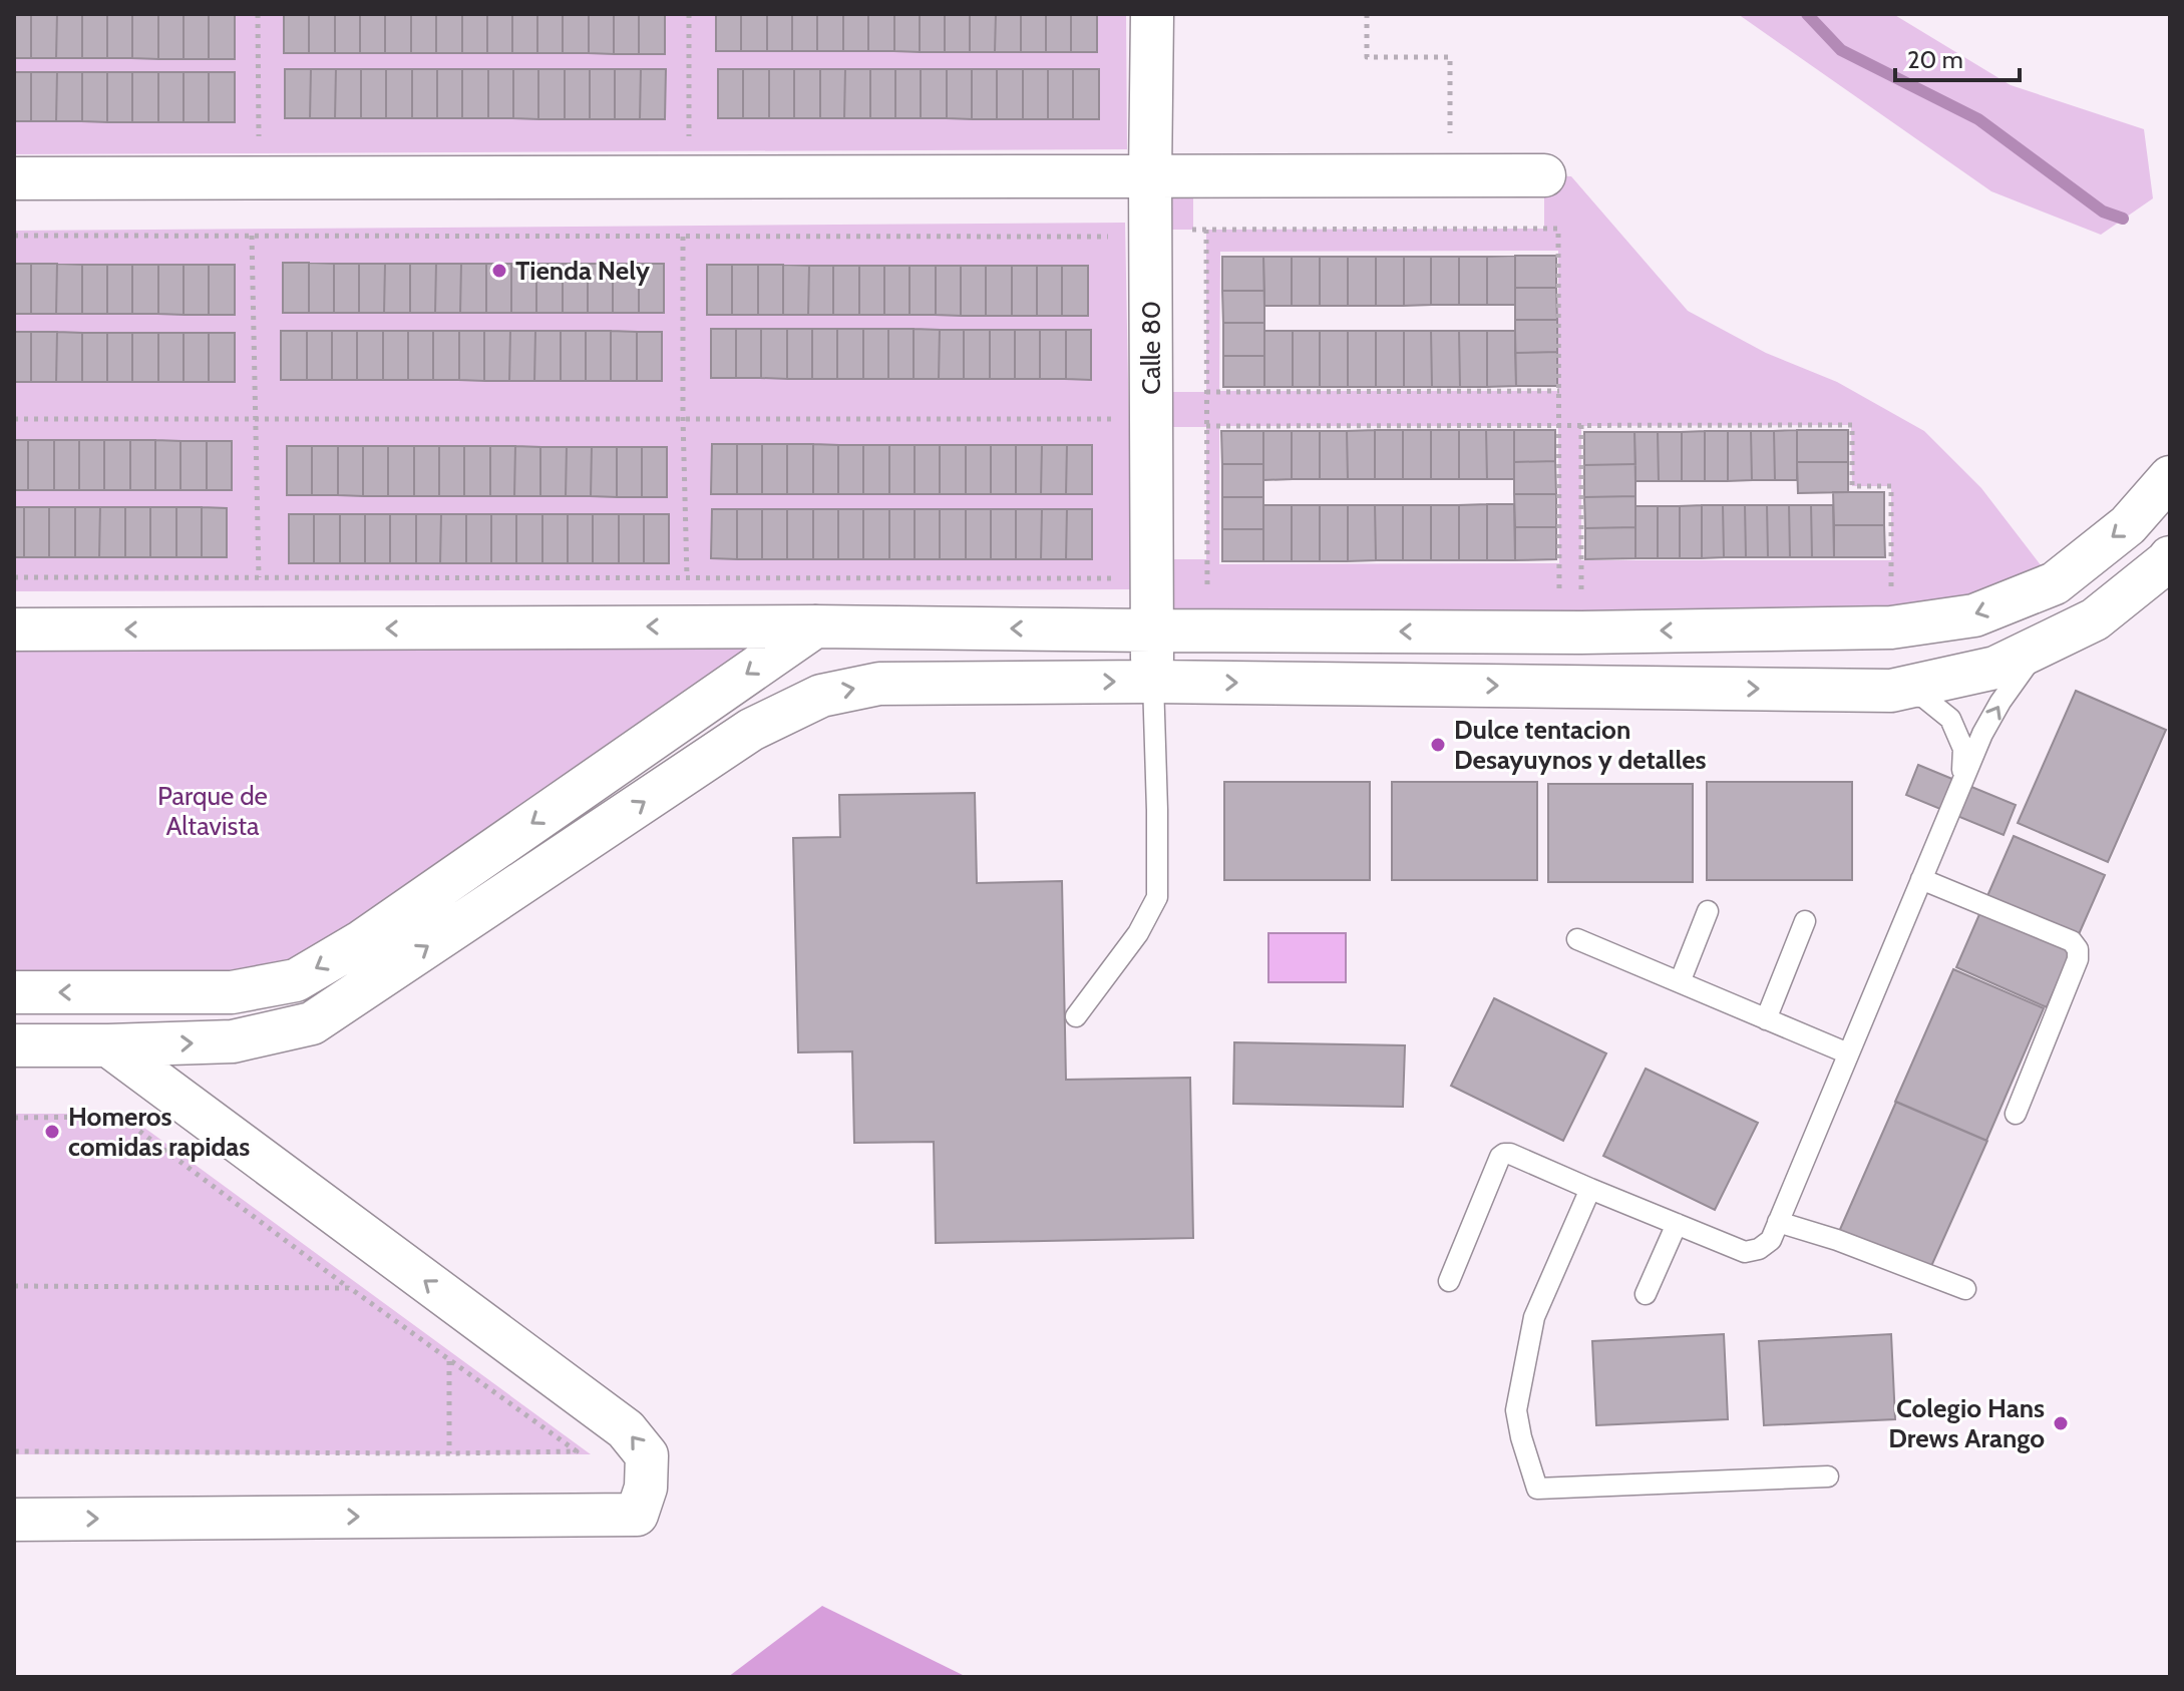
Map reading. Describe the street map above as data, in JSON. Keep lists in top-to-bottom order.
{
  "streets": {
    "street": ["Calle 80"]
  },
  "parks": ["Parque de Altavista"],
  "places": [
    "Tienda Nely",
    "Dulce tentacion Desayuynos y detalles",
    "Homeros comidas rapidas",
    "Colegio Hans Drews Arango"
  ],
  "scale_bar": "20 m"
}
